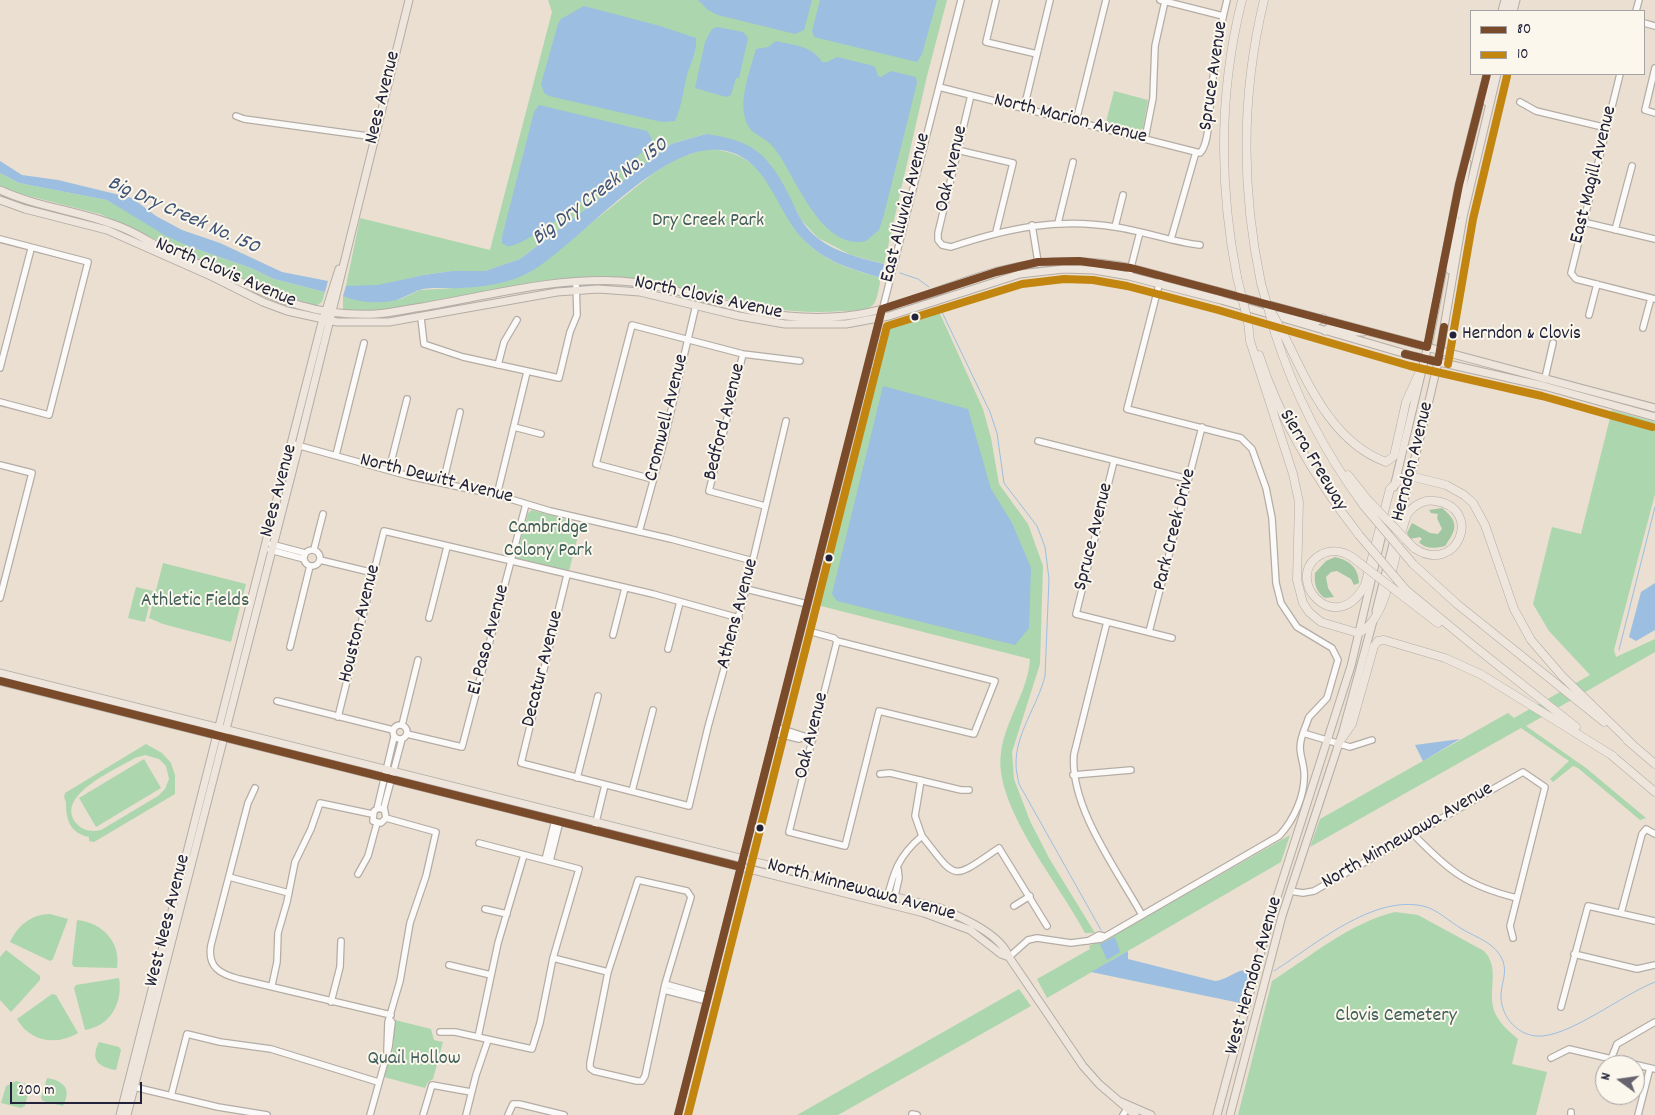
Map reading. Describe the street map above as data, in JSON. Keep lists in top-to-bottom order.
{
  "streets": {
    "highway": ["Sierra Freeway"],
    "main road": [
      "Nees Avenue",
      "North Clovis Avenue",
      "Herndon Avenue",
      "North Minnewawa Avenue",
      "West Nees Avenue",
      "West Herndon Avenue"
    ],
    "street": [
      "Spruce Avenue",
      "North Marion Avenue",
      "Oak Avenue",
      "East Magill Avenue",
      "East Alluvial Avenue",
      "Cromwell Avenue",
      "Bedford Avenue",
      "North Dewitt Avenue",
      "Park Creek Drive",
      "Athens Avenue",
      "Houston Avenue",
      "El Paso Avenue",
      "Decatur Avenue"
    ]
  },
  "crossings": [
    ["Spruce Avenue", "North Marion Avenue"],
    ["Nees Avenue", "North Clovis Avenue"],
    ["Nees Avenue", "North Dewitt Avenue"],
    ["Nees Avenue", "North Minnewawa Avenue"],
    ["Nees Avenue", "West Nees Avenue"],
    ["North Marion Avenue", "Oak Avenue"],
    ["North Marion Avenue", "East Alluvial Avenue"],
    ["East Alluvial Avenue", "North Clovis Avenue"],
    ["East Alluvial Avenue", "North Minnewawa Avenue"],
    ["North Clovis Avenue", "Cromwell Avenue"],
    ["North Clovis Avenue", "Herndon Avenue"],
    ["Cromwell Avenue", "North Dewitt Avenue"],
    ["Bedford Avenue", "Athens Avenue"],
    ["Herndon Avenue", "West Herndon Avenue"],
    ["North Dewitt Avenue", "Athens Avenue"],
    ["North Dewitt Avenue", "El Paso Avenue"],
    ["North Minnewawa Avenue", "West Nees Avenue"],
    ["North Minnewawa Avenue", "West Herndon Avenue"]
  ],
  "water": ["Big Dry Creek No. 150"],
  "parks": [
    "Dry Creek Park",
    "Cambridge Colony Park",
    "Athletic Fields",
    "Clovis Cemetery",
    "Quail Hollow"
  ],
  "places": ["Herndon & Clovis"],
  "lines": ["transit line 80", "transit line 10"],
  "legend": ["80", "10"],
  "scale_bar": "200 m",
  "north": "left"
}
